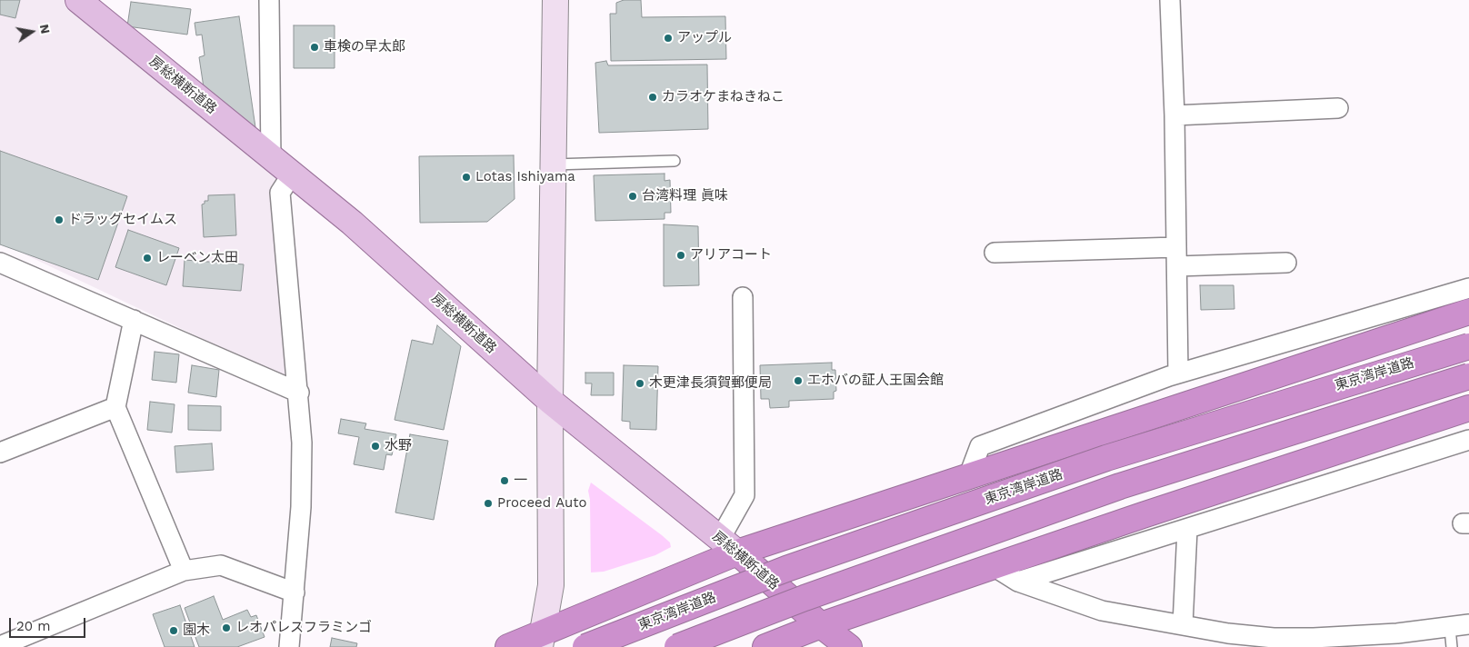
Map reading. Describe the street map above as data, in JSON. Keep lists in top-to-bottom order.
{
  "streets": {
    "highway": ["房総横断道路", "東京湾岸道路"]
  },
  "places": [
    "アップル",
    "車検の早太郎",
    "カラオケまねきねこ",
    "Lotas Ishiyama",
    "台湾料理 眞味",
    "ドラッグセイムス",
    "アリアコート",
    "レーベン太田",
    "エホバの証人王国会館",
    "木更津長須賀郵便局",
    "水野",
    "一",
    "Proceed Auto",
    "レオパレスフラミンゴ",
    "園木"
  ],
  "scale_bar": "20 m",
  "north": "right"
}
